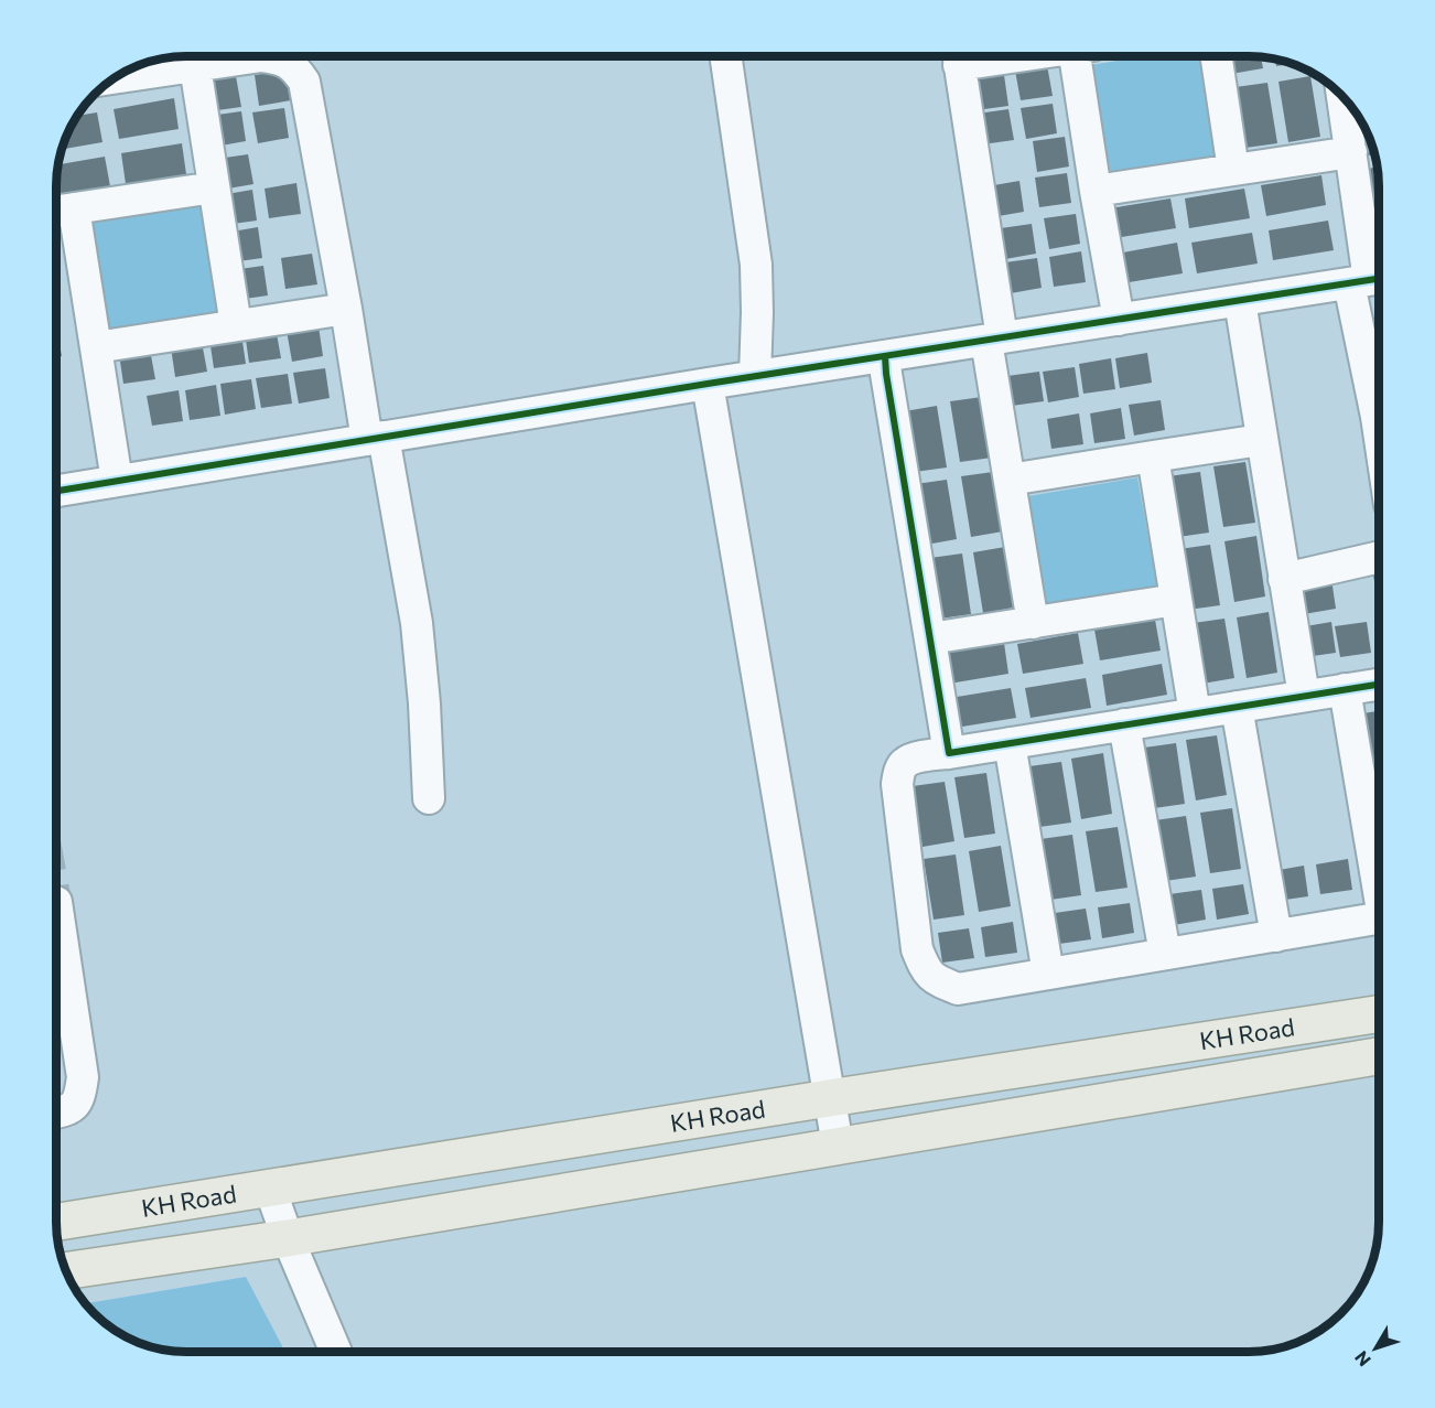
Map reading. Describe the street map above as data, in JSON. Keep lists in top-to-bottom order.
{
  "streets": {
    "main road": ["KH Road"]
  },
  "north": "bottom left"
}
